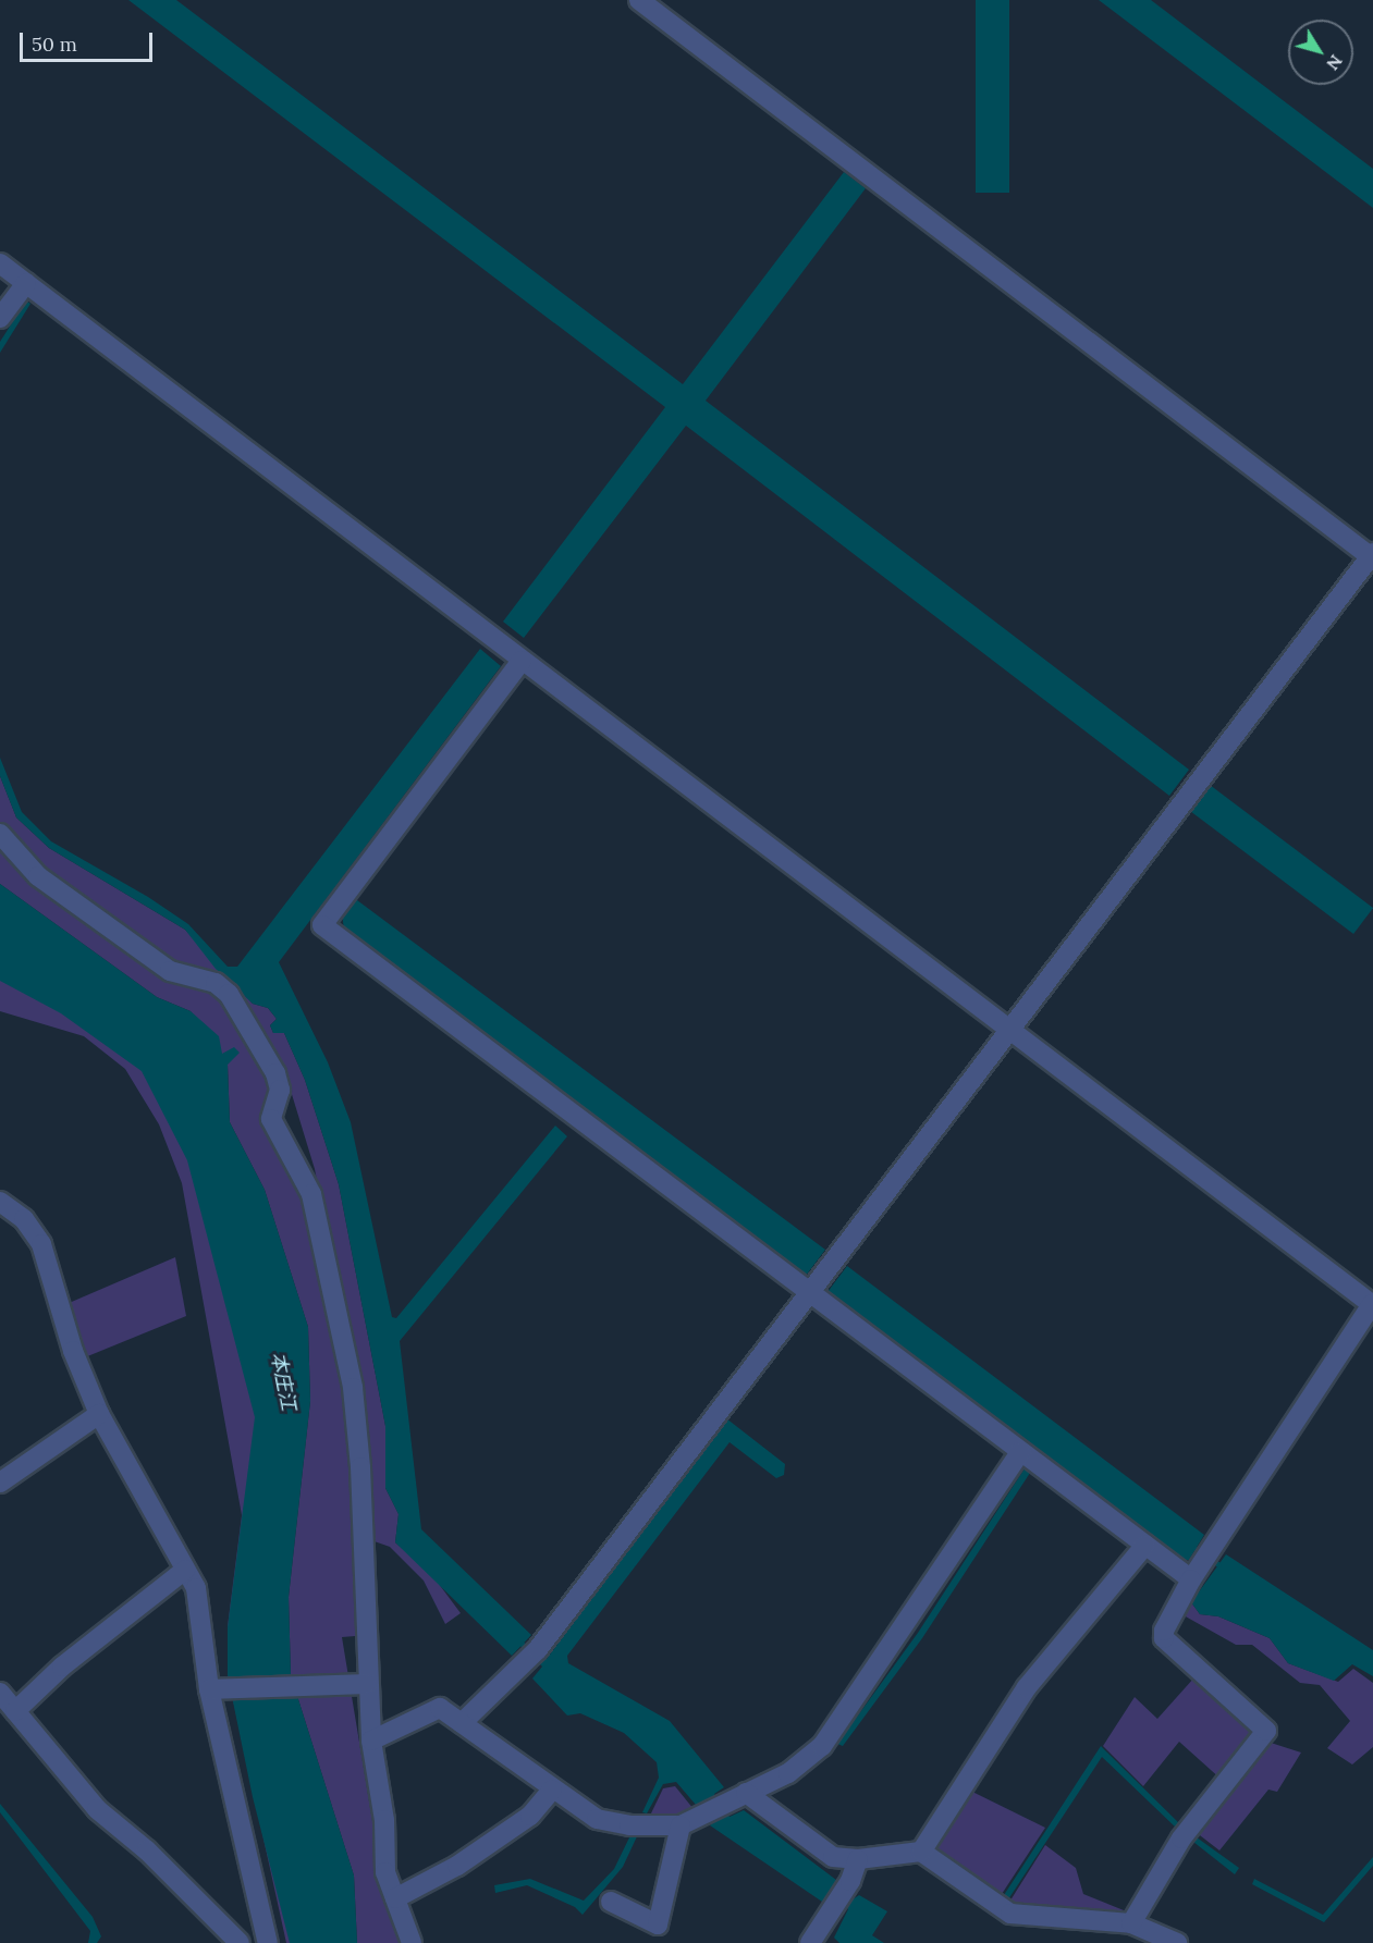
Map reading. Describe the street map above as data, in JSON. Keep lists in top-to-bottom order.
{
  "water": ["本庄江"],
  "scale_bar": "50 m",
  "north": "bottom right"
}
